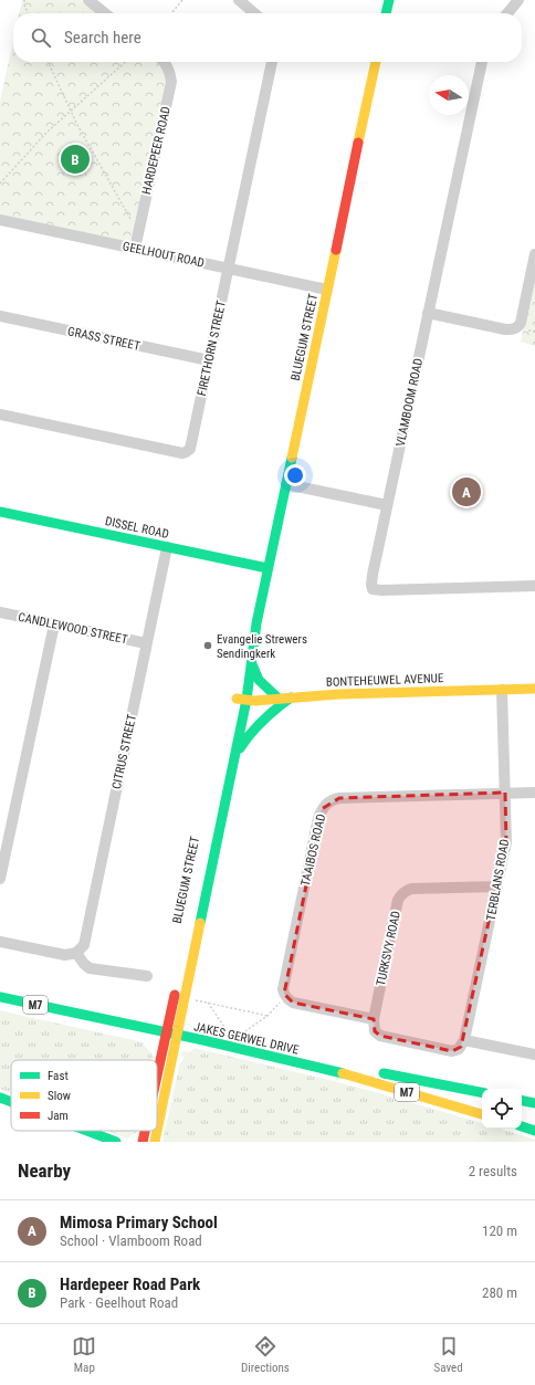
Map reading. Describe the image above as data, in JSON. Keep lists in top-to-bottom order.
{
  "streets": {
    "main road": [
      "BLUEGUM STREET",
      "DISSEL ROAD",
      "BONTEHEUWEL AVENUE",
      "M7",
      "JAKES GERWEL DRIVE"
    ],
    "street": [
      "HARDEPEER ROAD",
      "GEELHOUT ROAD",
      "GRASS STREET",
      "FIRETHORN STREET",
      "VLAMBOOM ROAD",
      "CANDLEWOOD STREET",
      "CITRUS STREET",
      "TAAIBOS ROAD",
      "TERBLANS ROAD",
      "TURKSVY ROAD"
    ]
  },
  "crossings": [
    ["HARDEPEER ROAD", "GEELHOUT ROAD"],
    ["GEELHOUT ROAD", "BLUEGUM STREET"],
    ["GEELHOUT ROAD", "FIRETHORN STREET"],
    ["BLUEGUM STREET", "DISSEL ROAD"],
    ["BLUEGUM STREET", "BONTEHEUWEL AVENUE"],
    ["BLUEGUM STREET", "JAKES GERWEL DRIVE"],
    ["GRASS STREET", "FIRETHORN STREET"],
    ["DISSEL ROAD", "CITRUS STREET"],
    ["CANDLEWOOD STREET", "CITRUS STREET"],
    ["BONTEHEUWEL AVENUE", "TERBLANS ROAD"],
    ["TAAIBOS ROAD", "TERBLANS ROAD"],
    ["TERBLANS ROAD", "TURKSVY ROAD"]
  ],
  "places": ["Evangelie Strewers Sendingkerk"],
  "legend": ["Fast", "Slow", "Jam"],
  "north": "left",
  "page": {
    "search": "Search here",
    "pins": ["B", "A"],
    "heading": ["Nearby", "2 results"],
    "list": [
      {
        "mark": "A",
        "name": "Mimosa Primary School",
        "note": "School · Vlamboom Road",
        "value": "120 m"
      },
      {
        "mark": "B",
        "name": "Hardepeer Road Park",
        "note": "Park · Geelhout Road",
        "value": "280 m"
      }
    ],
    "nav": ["Map", "Directions", "Saved"]
  }
}
